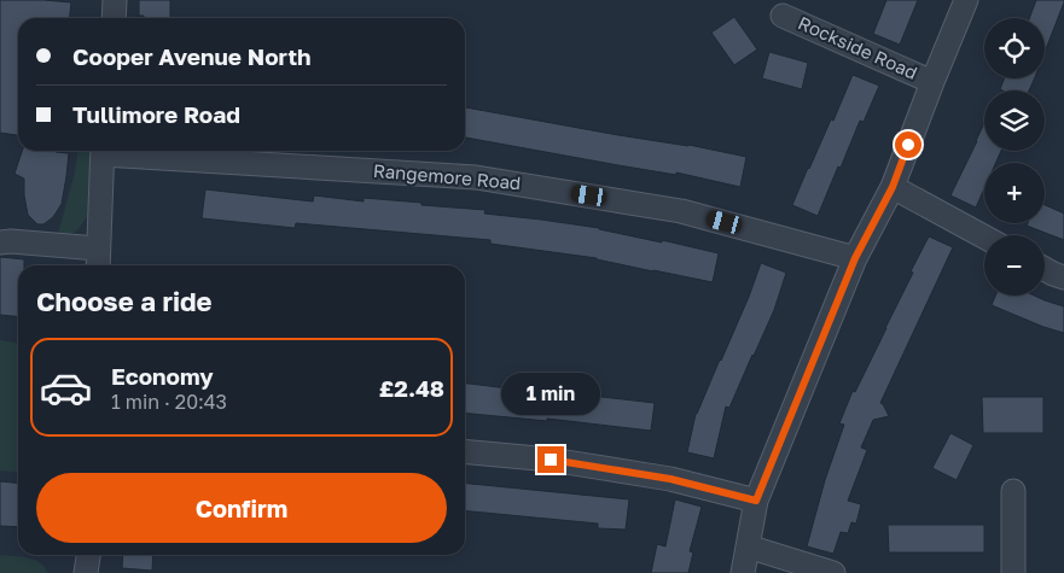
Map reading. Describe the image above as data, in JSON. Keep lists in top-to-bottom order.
{
  "streets": {
    "street": ["Rockside Road", "Rangemore Road"]
  },
  "page": {
    "map_buttons": ["+", "−"],
    "banner": ["Cooper Avenue North", "Tullimore Road"],
    "heading": "Choose a ride",
    "list": [
      {
        "name": "Economy",
        "note": "1 min · 20:43",
        "value": "£2.48"
      }
    ],
    "bubble": "1 min",
    "buttons": "Confirm"
  }
}
